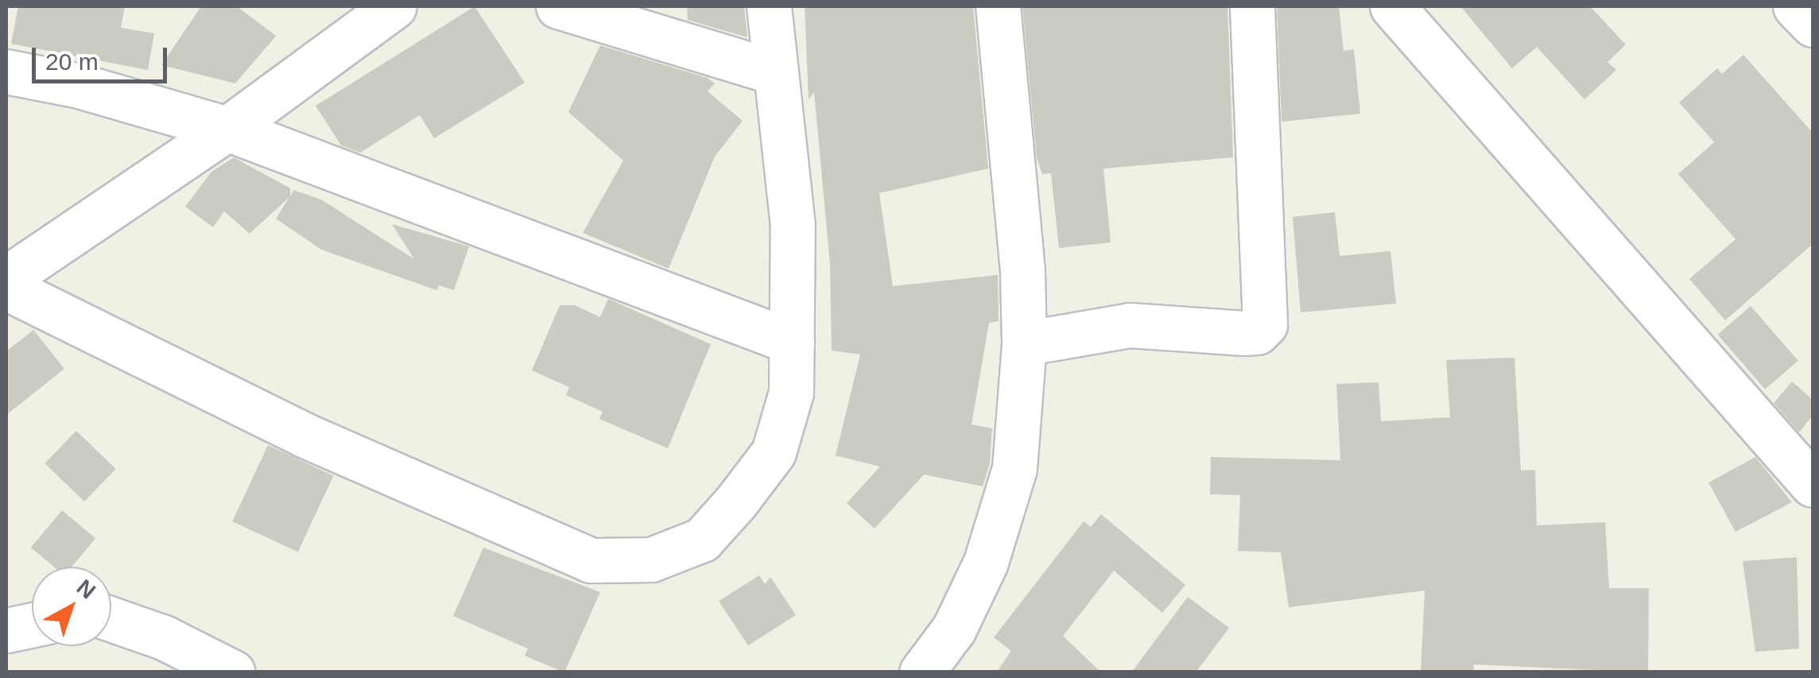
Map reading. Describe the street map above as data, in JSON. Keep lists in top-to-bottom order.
{
  "scale_bar": "20 m",
  "north": "top right"
}
